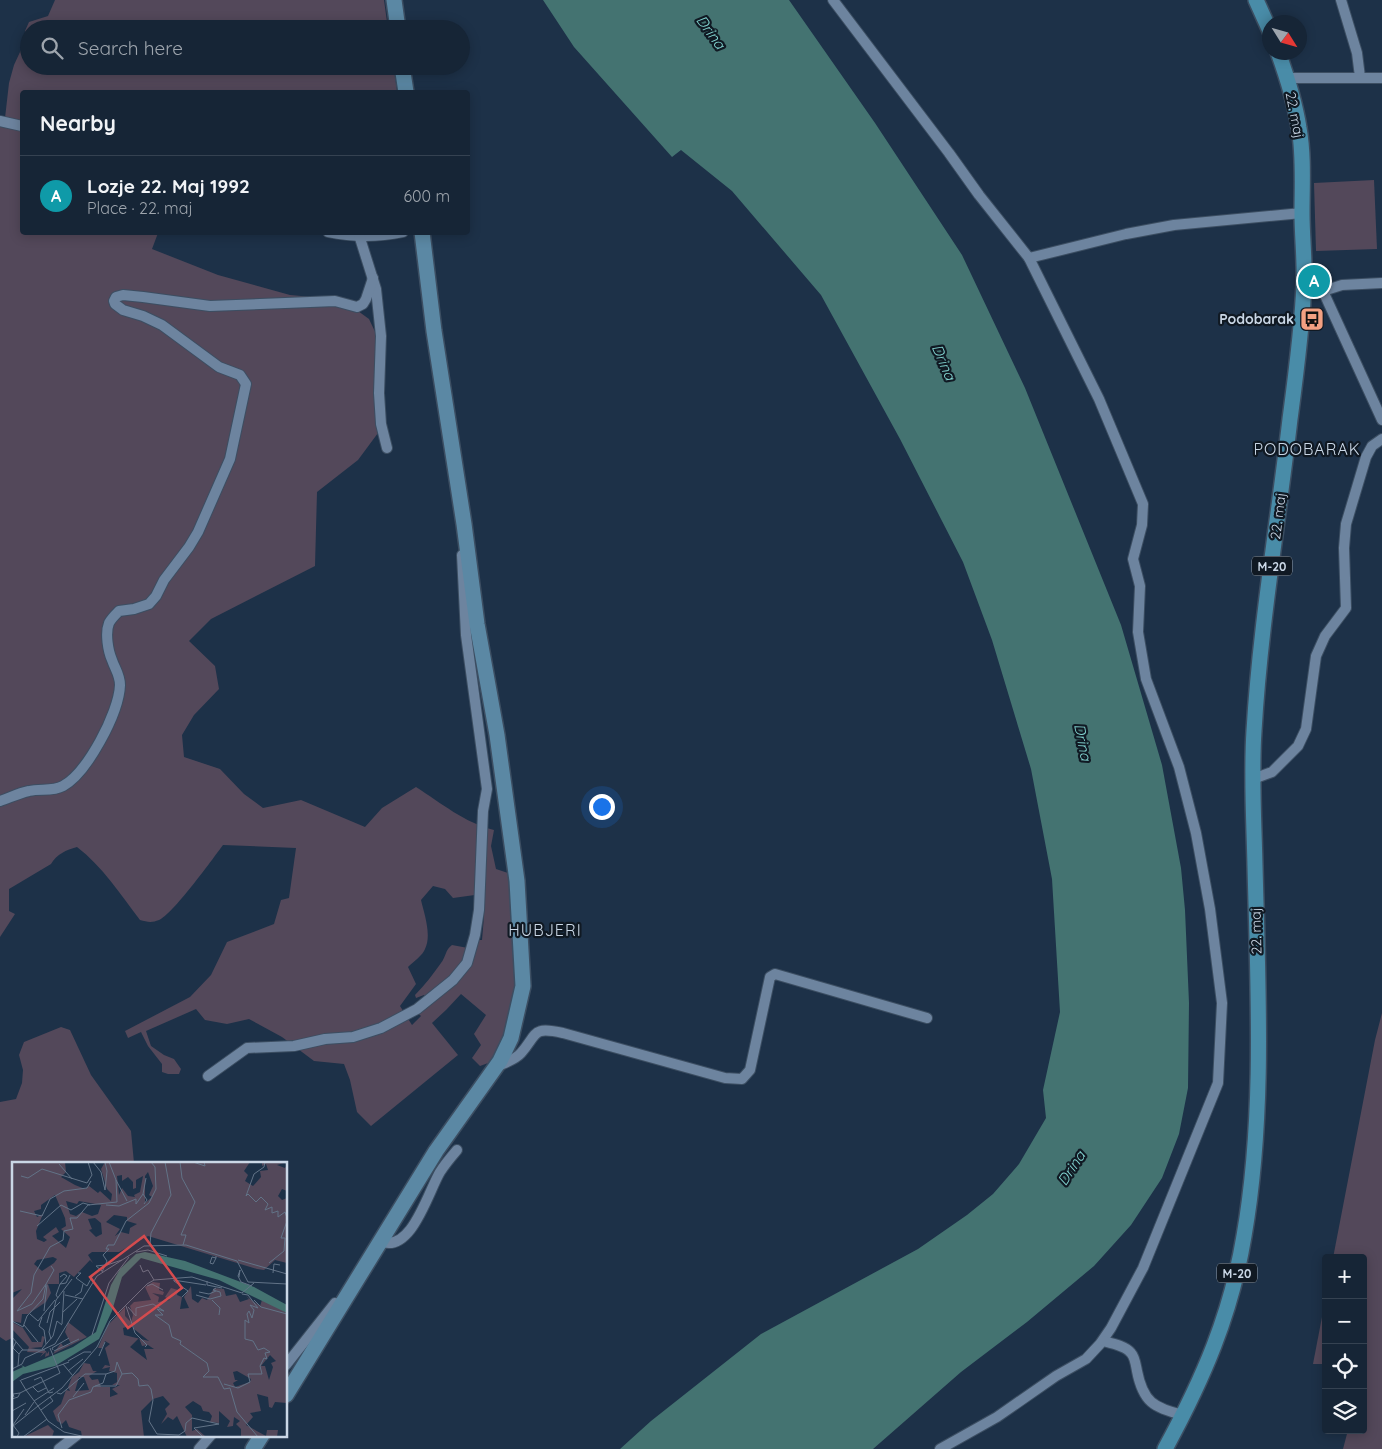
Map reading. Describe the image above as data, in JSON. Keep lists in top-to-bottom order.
{
  "streets": {
    "main road": ["22. maj", "M-20"]
  },
  "crossings": [
    ["22. maj", "M-20"]
  ],
  "districts": ["PODOBARAK", "HUBJERI"],
  "water": ["Drina"],
  "places": {
    "bus stop": ["Podobarak"]
  },
  "north": "bottom right",
  "page": {
    "search": "Search here",
    "heading": "Nearby",
    "list": [
      {
        "mark": "A",
        "name": "Lozje 22. Maj 1992",
        "note": "Place · 22. maj",
        "value": "600 m"
      }
    ],
    "pins": "A",
    "map_buttons": ["+", "−"]
  }
}
